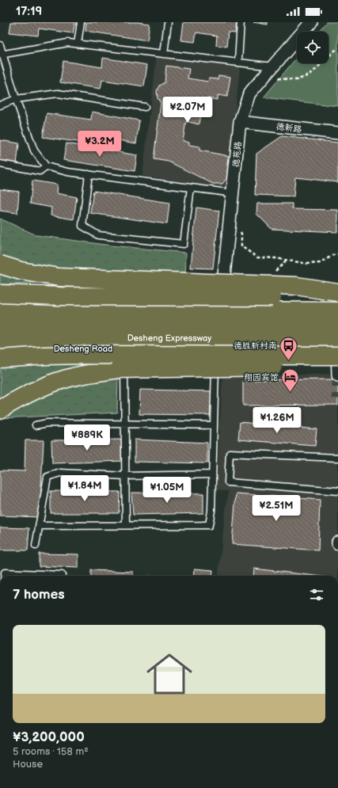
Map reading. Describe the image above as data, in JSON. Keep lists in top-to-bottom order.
{
  "streets": {
    "main road": ["Desheng Expressway", "Desheng Road"],
    "street": ["德新路", "德苑路"]
  },
  "crossings": [
    ["德新路", "德苑路"],
    ["Desheng Expressway", "Desheng Road"]
  ],
  "places": {
    "bus stop": ["德胜新村南"],
    "hotel": ["翔园宾馆"]
  },
  "page": {
    "status": "17:19",
    "price": [
      "¥2.07M",
      "¥3.2M",
      "¥1.26M",
      "¥889K",
      "¥1.84M",
      "¥1.05M",
      "¥2.51M"
    ],
    "heading": "7 homes",
    "list": [
      {
        "name": "¥3,200,000",
        "note": "5 rooms · 158 m² · House"
      }
    ]
  }
}
